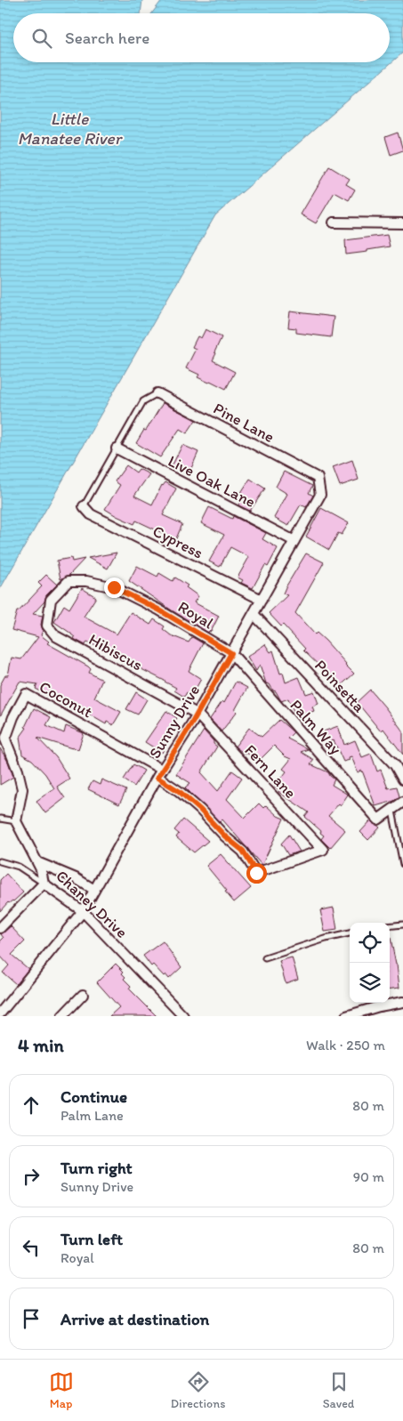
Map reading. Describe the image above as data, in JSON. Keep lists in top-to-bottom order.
{
  "streets": {
    "street": [
      "Pine Lane",
      "Live Oak Lane",
      "Cypress",
      "Royal",
      "Hibiscus",
      "Poinsetta",
      "Coconut",
      "Sunny Drive",
      "Palm Way",
      "Fern Lane",
      "Chaney Drive"
    ]
  },
  "crossings": [
    ["Pine Lane", "Sunny Drive"],
    ["Live Oak Lane", "Sunny Drive"],
    ["Cypress", "Sunny Drive"],
    ["Royal", "Hibiscus"],
    ["Royal", "Sunny Drive"],
    ["Royal", "Palm Way"],
    ["Hibiscus", "Sunny Drive"],
    ["Hibiscus", "Fern Lane"],
    ["Poinsetta", "Sunny Drive"],
    ["Coconut", "Sunny Drive"],
    ["Coconut", "Fern Lane"],
    ["Coconut", "Chaney Drive"],
    ["Sunny Drive", "Palm Way"],
    ["Sunny Drive", "Fern Lane"],
    ["Sunny Drive", "Chaney Drive"]
  ],
  "water": ["Little Manatee River"],
  "page": {
    "search": "Search here",
    "heading": ["4 min", "Walk · 250 m"],
    "list": [
      ["Continue", "Palm Lane", "80 m"],
      ["Turn right", "Sunny Drive", "90 m"],
      ["Turn left", "Royal", "80 m"],
      "Arrive at destination"
    ],
    "nav": ["Map", "Directions", "Saved"]
  }
}
